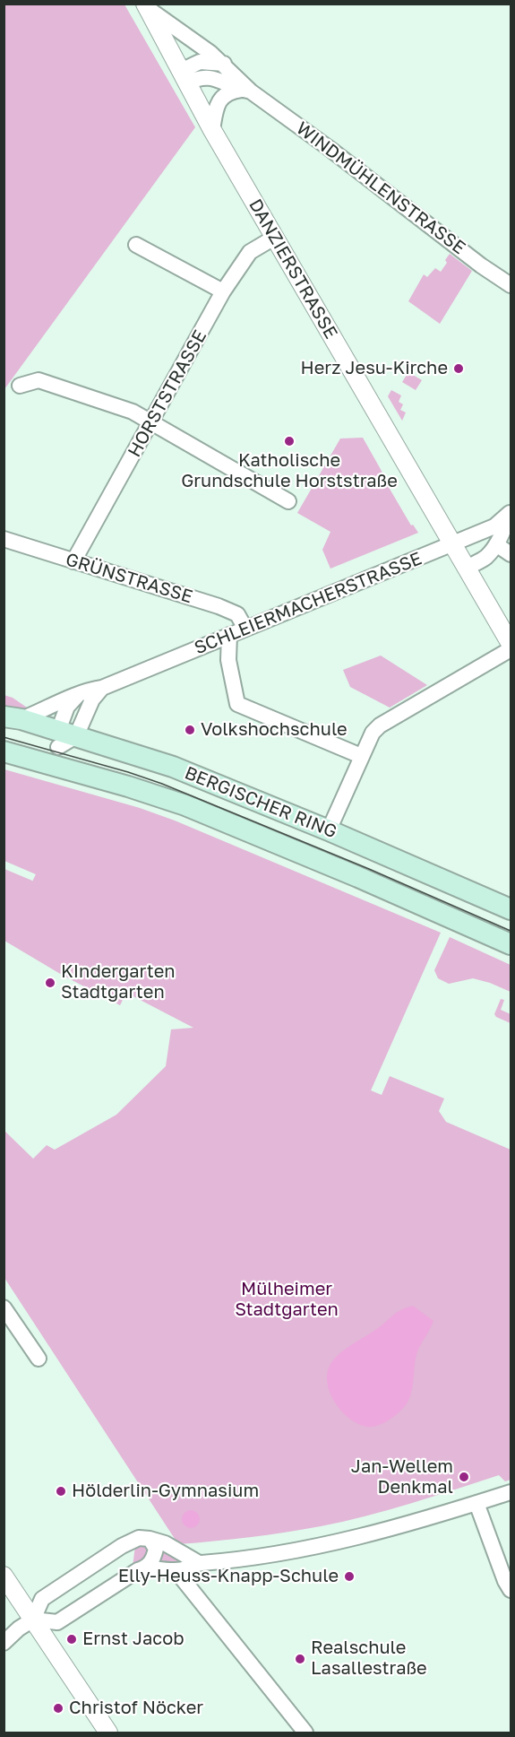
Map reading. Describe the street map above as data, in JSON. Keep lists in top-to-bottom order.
{
  "streets": {
    "main road": ["BERGISCHER RING"],
    "street": [
      "WINDMÜHLENSTRASSE",
      "DANZIERSTRASSE",
      "HORSTSTRASSE",
      "GRÜNSTRASSE",
      "SCHLEIERMACHERSTRASSE"
    ]
  },
  "crossings": [
    ["WINDMÜHLENSTRASSE", "DANZIERSTRASSE"],
    ["DANZIERSTRASSE", "HORSTSTRASSE"],
    ["DANZIERSTRASSE", "SCHLEIERMACHERSTRASSE"],
    ["HORSTSTRASSE", "GRÜNSTRASSE"],
    ["GRÜNSTRASSE", "SCHLEIERMACHERSTRASSE"],
    ["SCHLEIERMACHERSTRASSE", "BERGISCHER RING"]
  ],
  "parks": ["Mülheimer Stadtgarten"],
  "places": [
    "Herz Jesu-Kirche",
    "Katholische Grundschule Horststraße",
    "Volkshochschule",
    "KIndergarten Stadtgarten",
    "Jan-Wellem Denkmal",
    "Hölderlin-Gymnasium",
    "Elly-Heuss-Knapp-Schule",
    "Ernst Jacob",
    "Realschule Lasallestraße",
    "Christof Nöcker"
  ]
}
